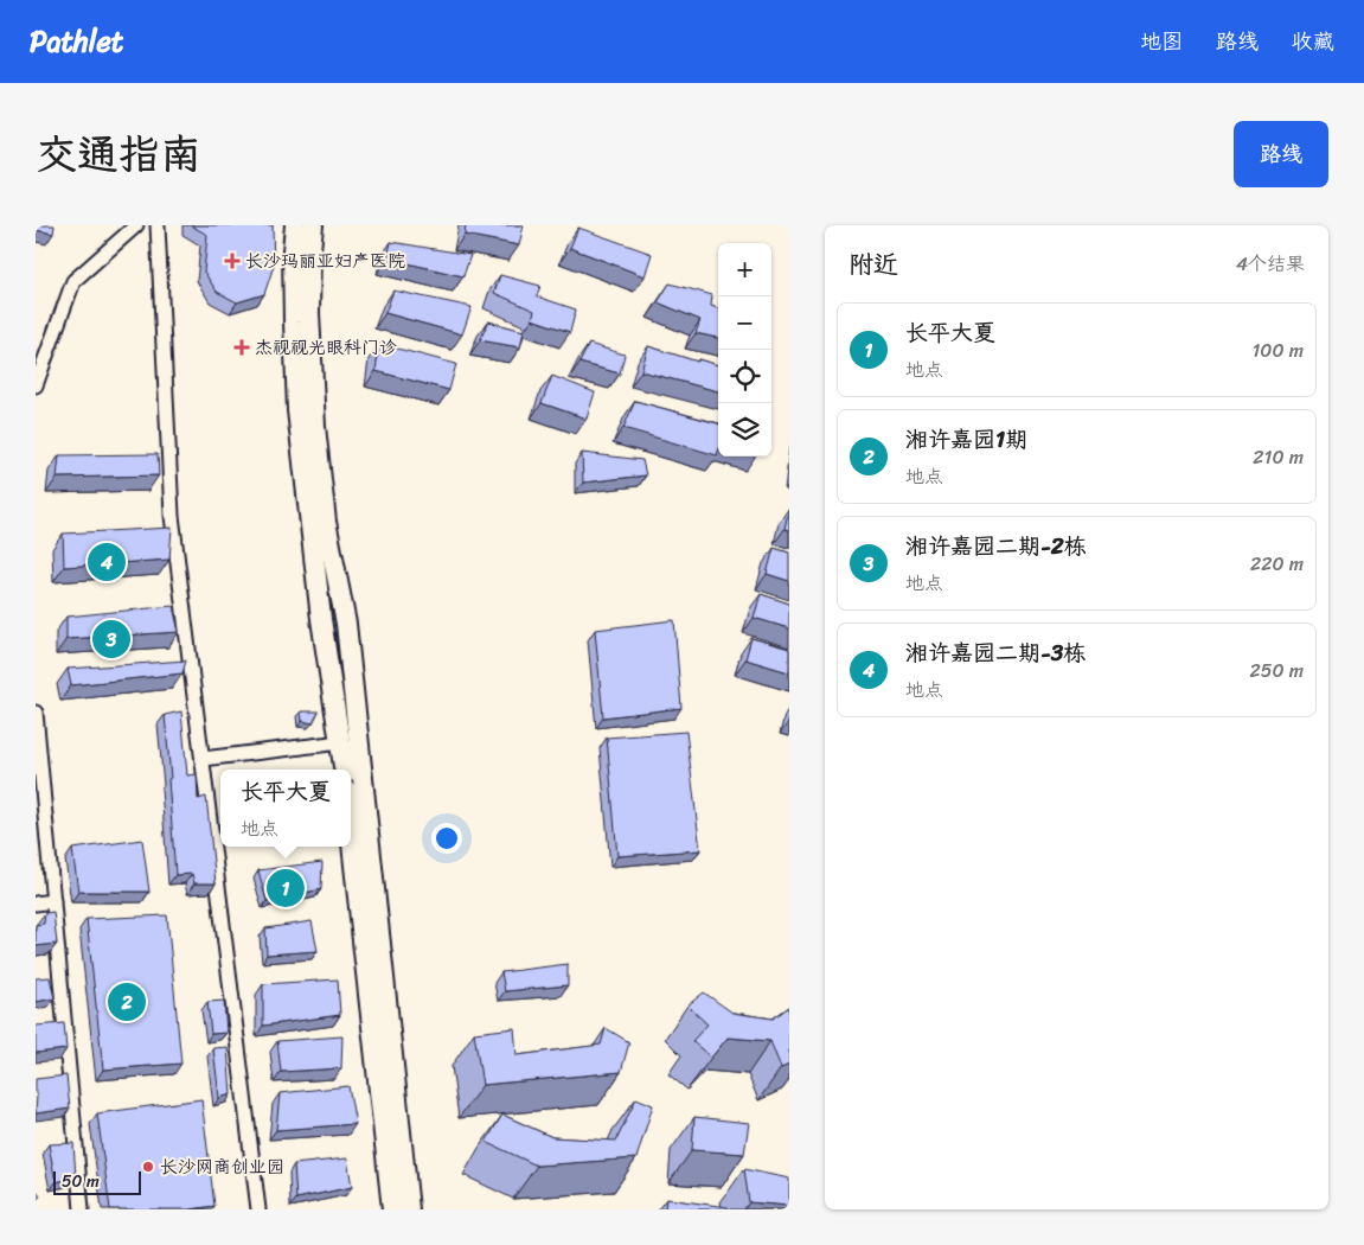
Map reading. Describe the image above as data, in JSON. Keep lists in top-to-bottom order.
{
  "places": {
    "health": ["长沙玛丽亚妇产医院", "杰视视光眼科门诊"],
    "other": ["长沙网商创业园"]
  },
  "scale_bar": "50 m",
  "page": {
    "header": "Pathlet",
    "nav": ["地图", "路线", "收藏"],
    "title": "交通指南",
    "buttons": "路线",
    "heading": ["附近", "4个结果"],
    "map_buttons": ["+", "−"],
    "list": [
      {
        "mark": "1",
        "name": "长平大夏",
        "note": "地点",
        "value": "100 m"
      },
      {
        "mark": "2",
        "name": "湘许嘉园1期",
        "note": "地点",
        "value": "210 m"
      },
      {
        "mark": "3",
        "name": "湘许嘉园二期-2栋",
        "note": "地点",
        "value": "220 m"
      },
      {
        "mark": "4",
        "name": "湘许嘉园二期-3栋",
        "note": "地点",
        "value": "250 m"
      }
    ],
    "pins": [
      "4",
      "3",
      "1",
      "2"
    ],
    "popup": ["长平大夏", "地点"],
    "scale": "50 m"
  }
}
